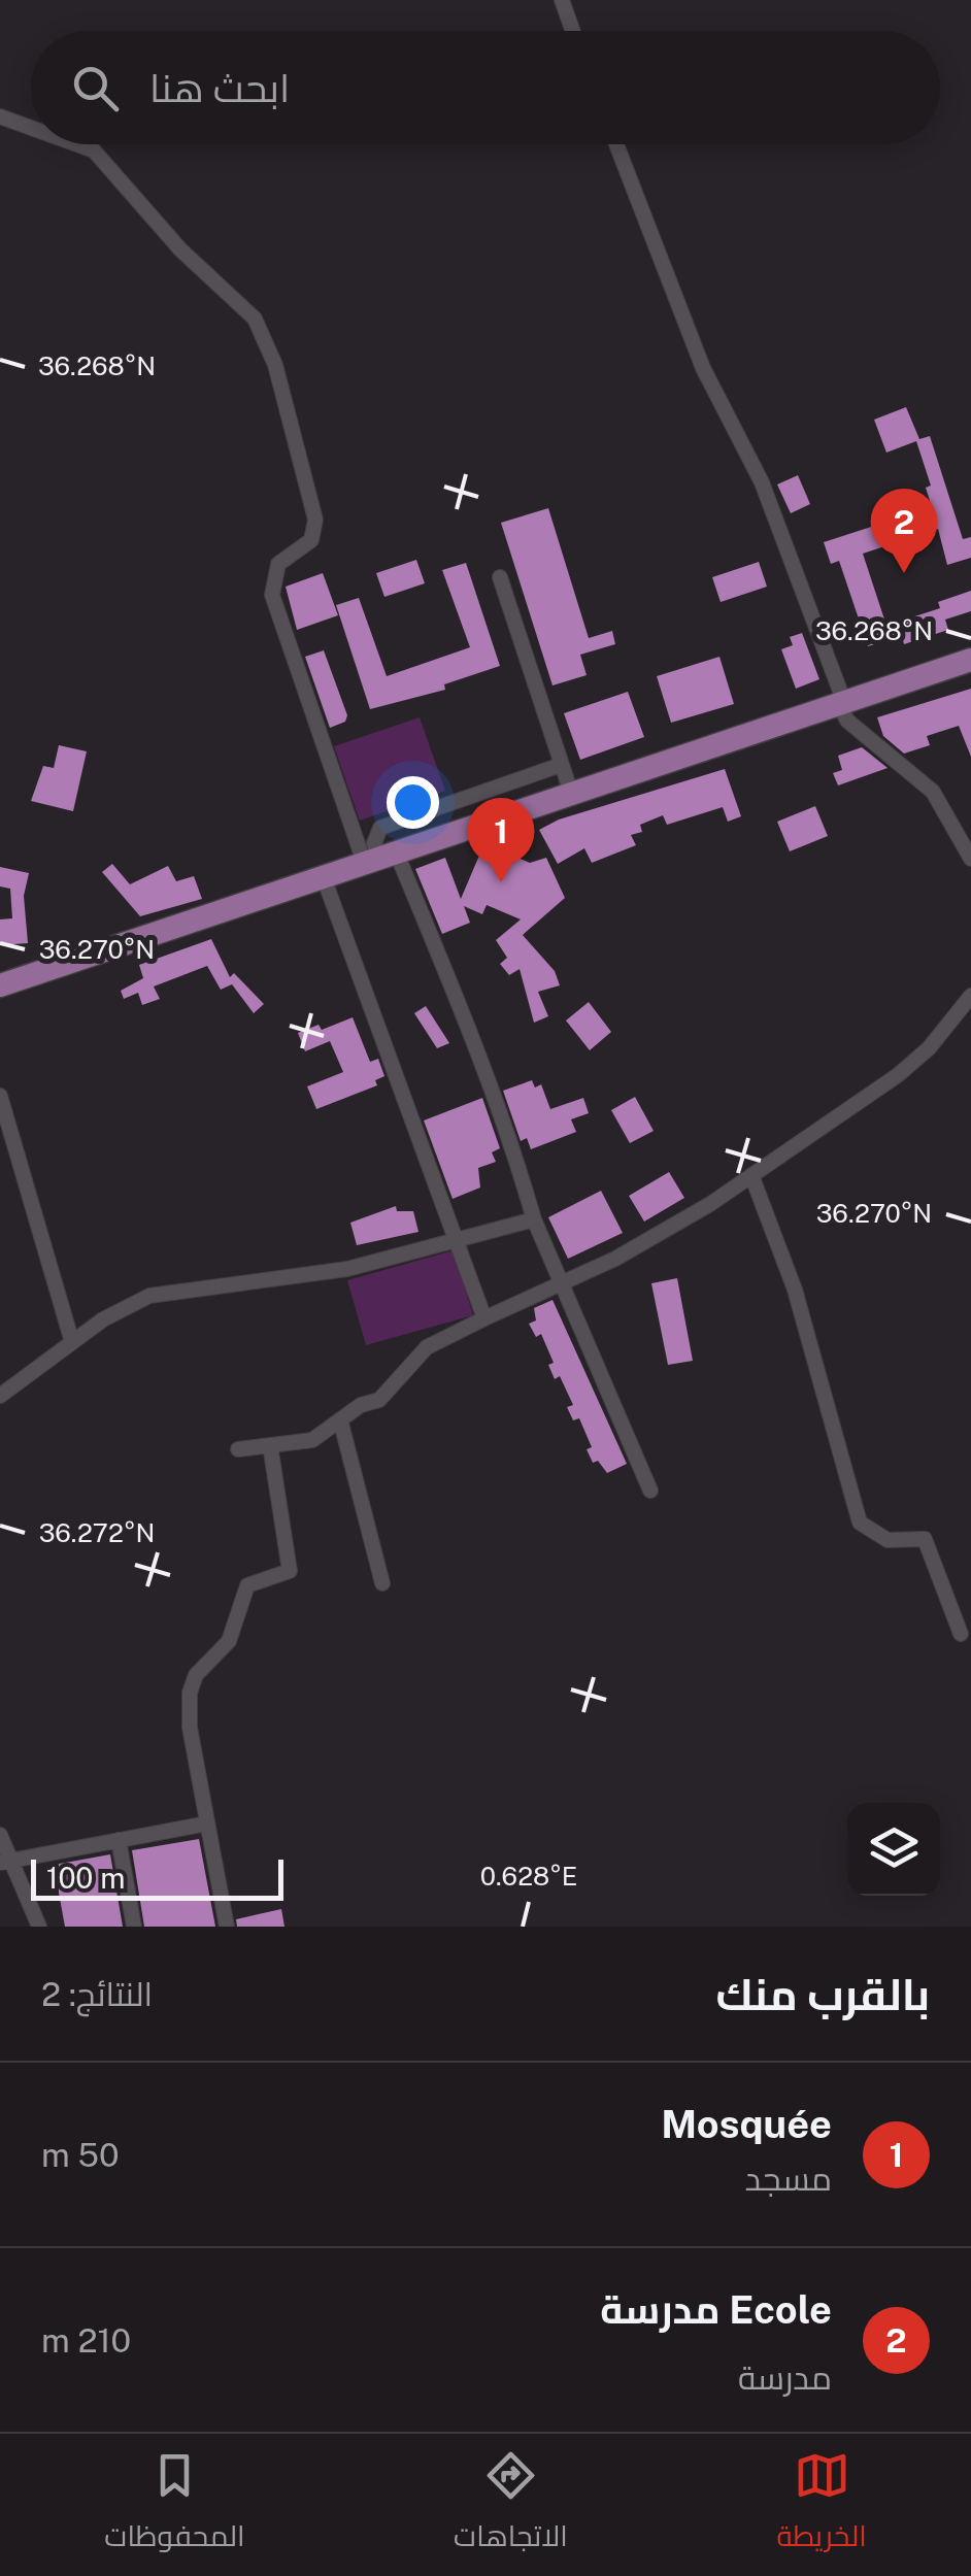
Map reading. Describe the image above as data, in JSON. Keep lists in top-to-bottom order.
{
  "scale_bar": "100 m",
  "page": {
    "search": "ابحث هنا",
    "pins": ["2", "1"],
    "scale": "100 m",
    "heading": ["بالقرب منك", "النتائج: 2"],
    "list": [
      {
        "mark": "1",
        "name": "Mosquée",
        "note": "مسجد",
        "value": "50 m"
      },
      {
        "mark": "2",
        "name": "Ecole مدرسة",
        "note": "مدرسة",
        "value": "210 m"
      }
    ],
    "nav": ["الخريطة", "الاتجاهات", "المحفوظات"]
  },
  "coordinates": [
    "36.268°N",
    "36.270°N",
    "36.272°N",
    "0.628°E"
  ]
}
